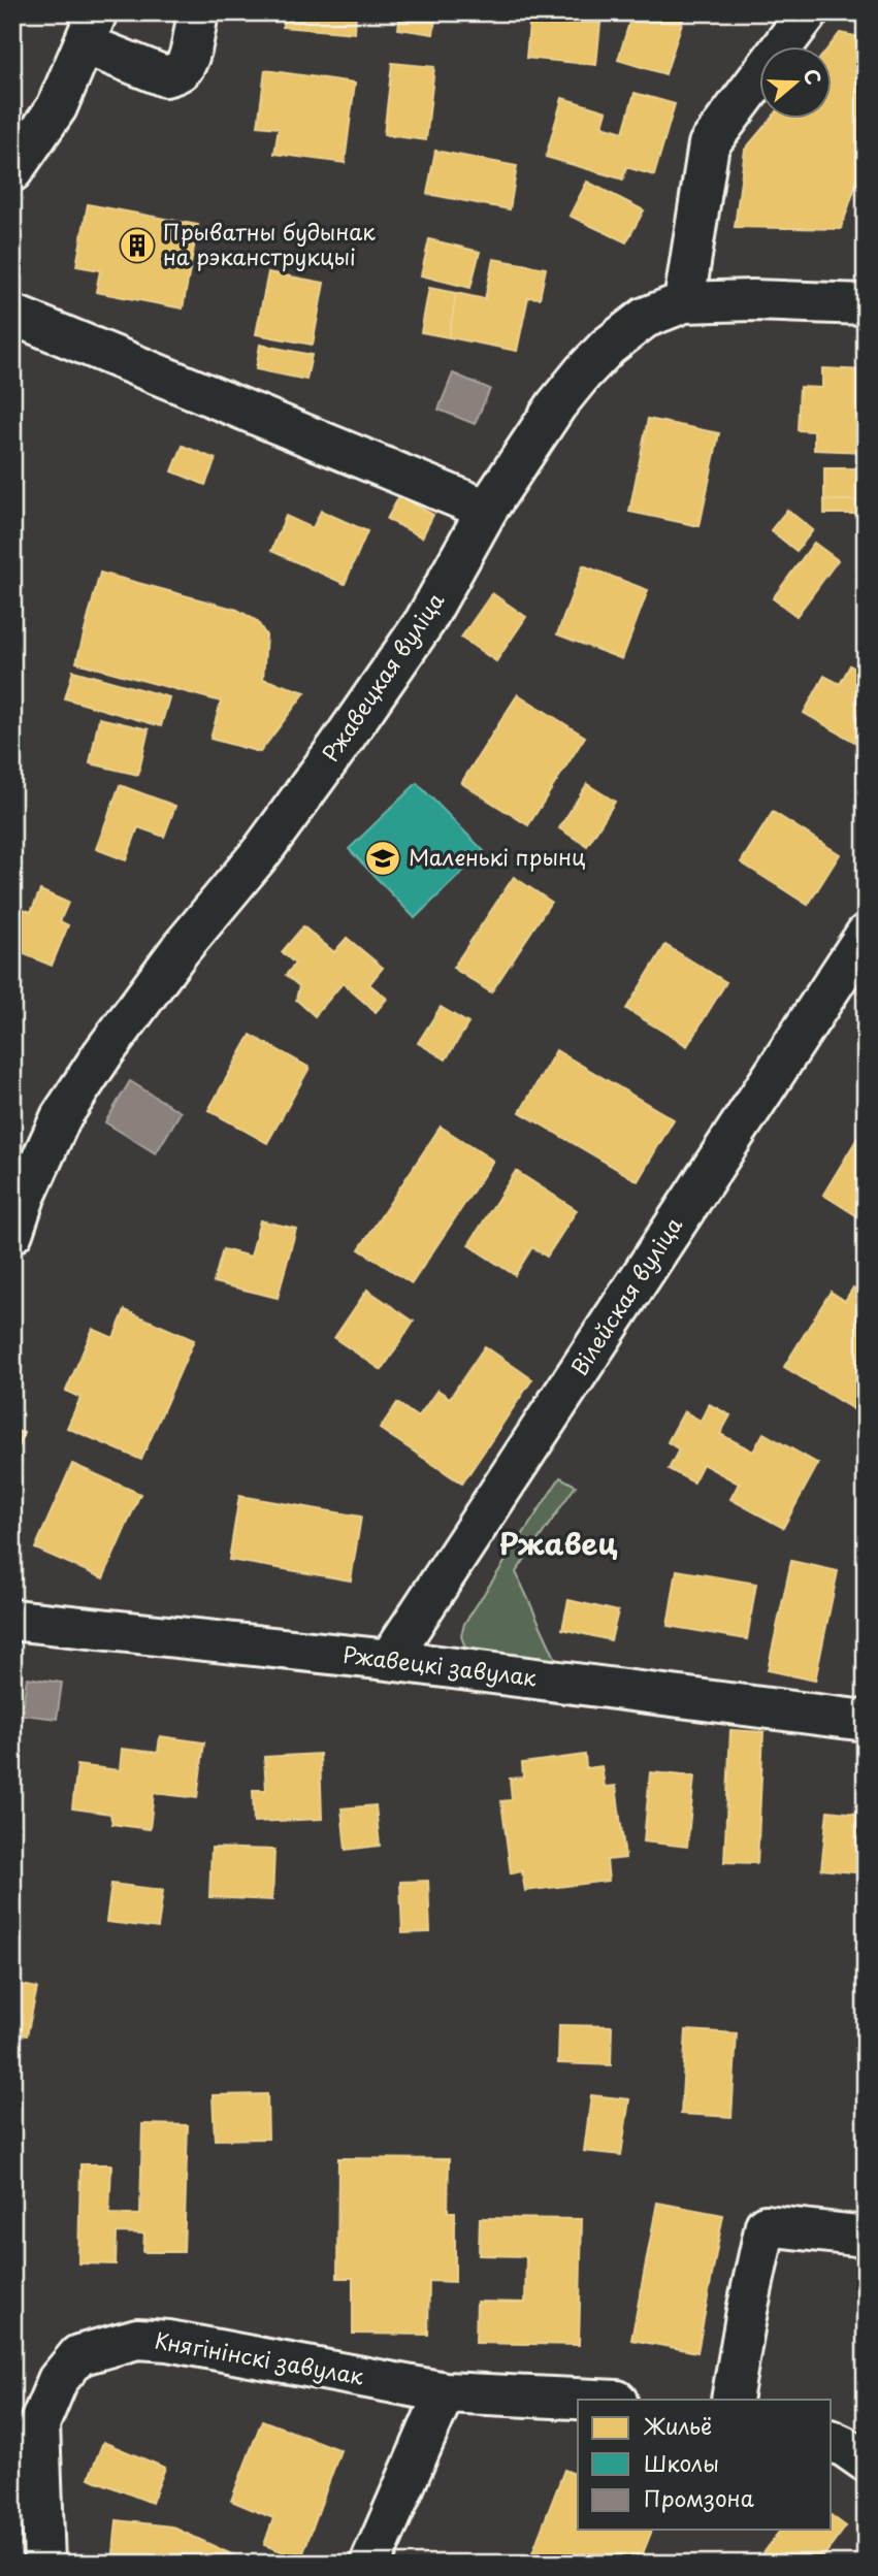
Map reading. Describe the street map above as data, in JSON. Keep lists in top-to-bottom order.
{
  "streets": {
    "street": [
      "Ржавецкая вуліца",
      "Вілейская вуліца",
      "Ржавецкі завулак",
      "Княгінінскі завулак"
    ]
  },
  "crossings": [
    ["Вілейская вуліца", "Ржавецкі завулак"]
  ],
  "districts": ["Ржавец"],
  "places": {
    "building": ["Прыватны будынак на рэканструкцыі"],
    "school or university": ["Маленькі прынц"]
  },
  "legend": ["Жильё", "Школы", "Промзона"],
  "north": "right"
}
